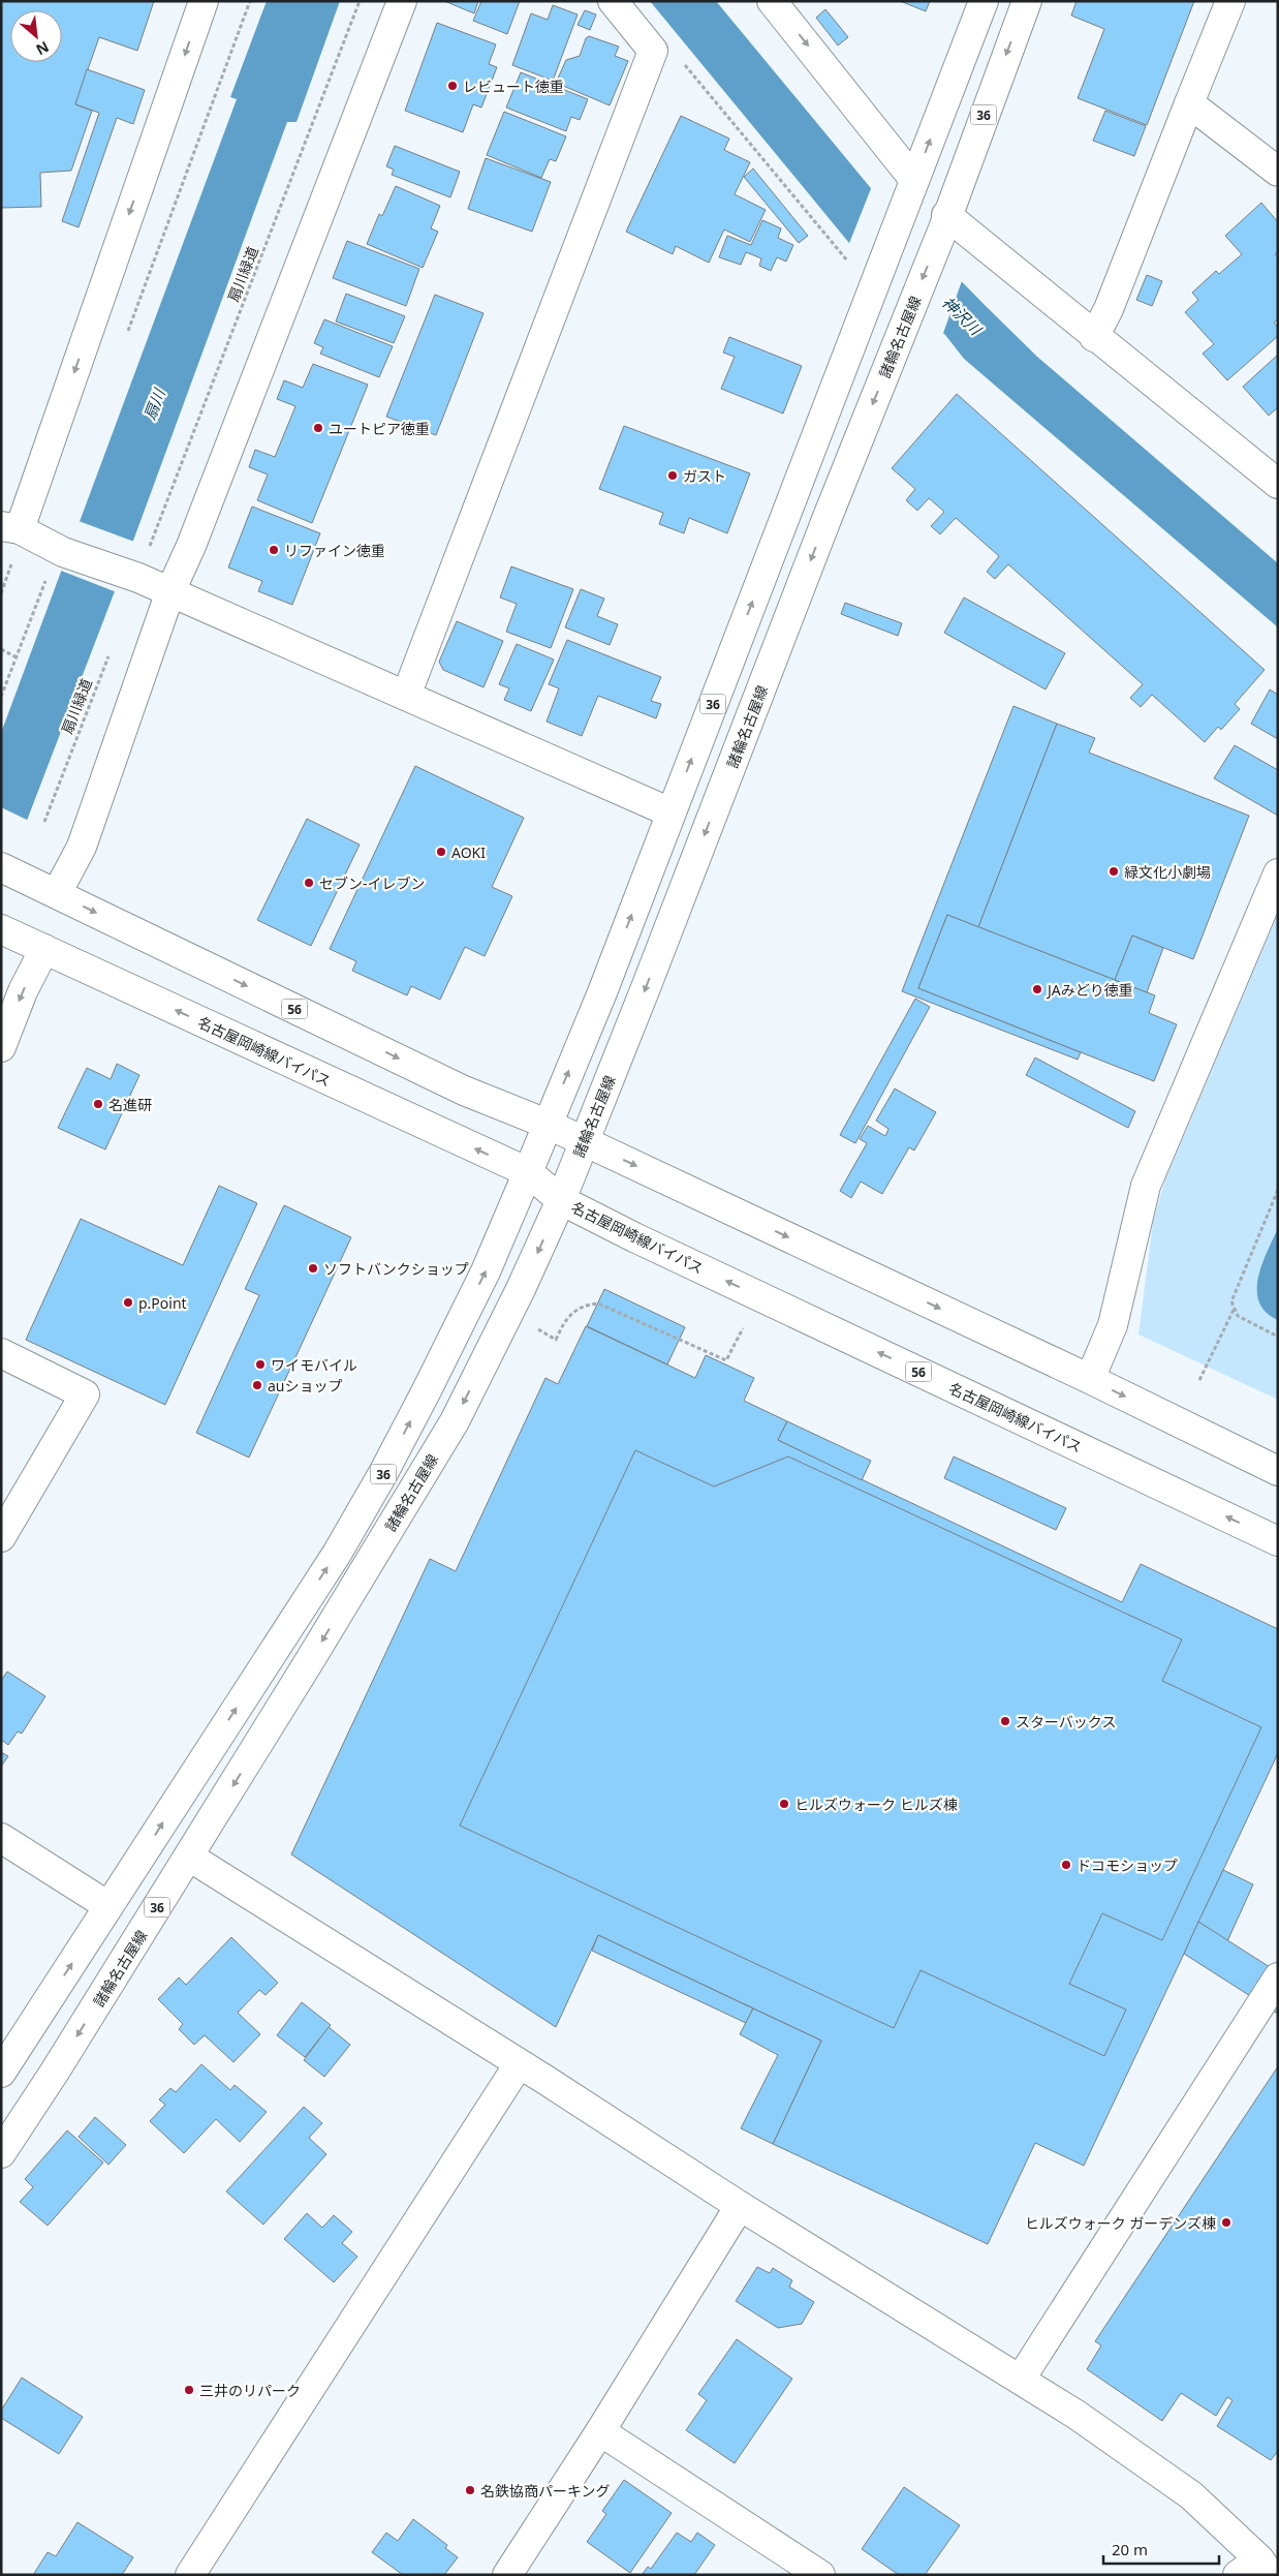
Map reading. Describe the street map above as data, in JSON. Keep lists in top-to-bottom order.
{
  "streets": {
    "street": [
      "36",
      "諸輪名古屋線",
      "56",
      "名古屋岡崎線バイパス"
    ],
    "path": ["扇川緑道"]
  },
  "crossings": [
    ["36", "56"],
    ["36", "名古屋岡崎線バイパス"],
    ["諸輪名古屋線", "56"],
    ["諸輪名古屋線", "名古屋岡崎線バイパス"]
  ],
  "water": ["神沢川", "扇川"],
  "places": [
    "レビュート徳重",
    "ユートピア徳重",
    "ガスト",
    "リファイン徳重",
    "AOKI",
    "緑文化小劇場",
    "セブン-イレブン",
    "JAみどり徳重",
    "名進研",
    "ソフトバンクショップ",
    "p.Point",
    "ワイモバイル",
    "auショップ",
    "スターバックス",
    "ヒルズウォーク ヒルズ棟",
    "ドコモショップ",
    "ヒルズウォーク ガーデンズ棟",
    "三井のリパーク",
    "名鉄協商パーキング"
  ],
  "scale_bar": "20 m",
  "north": "bottom right"
}
